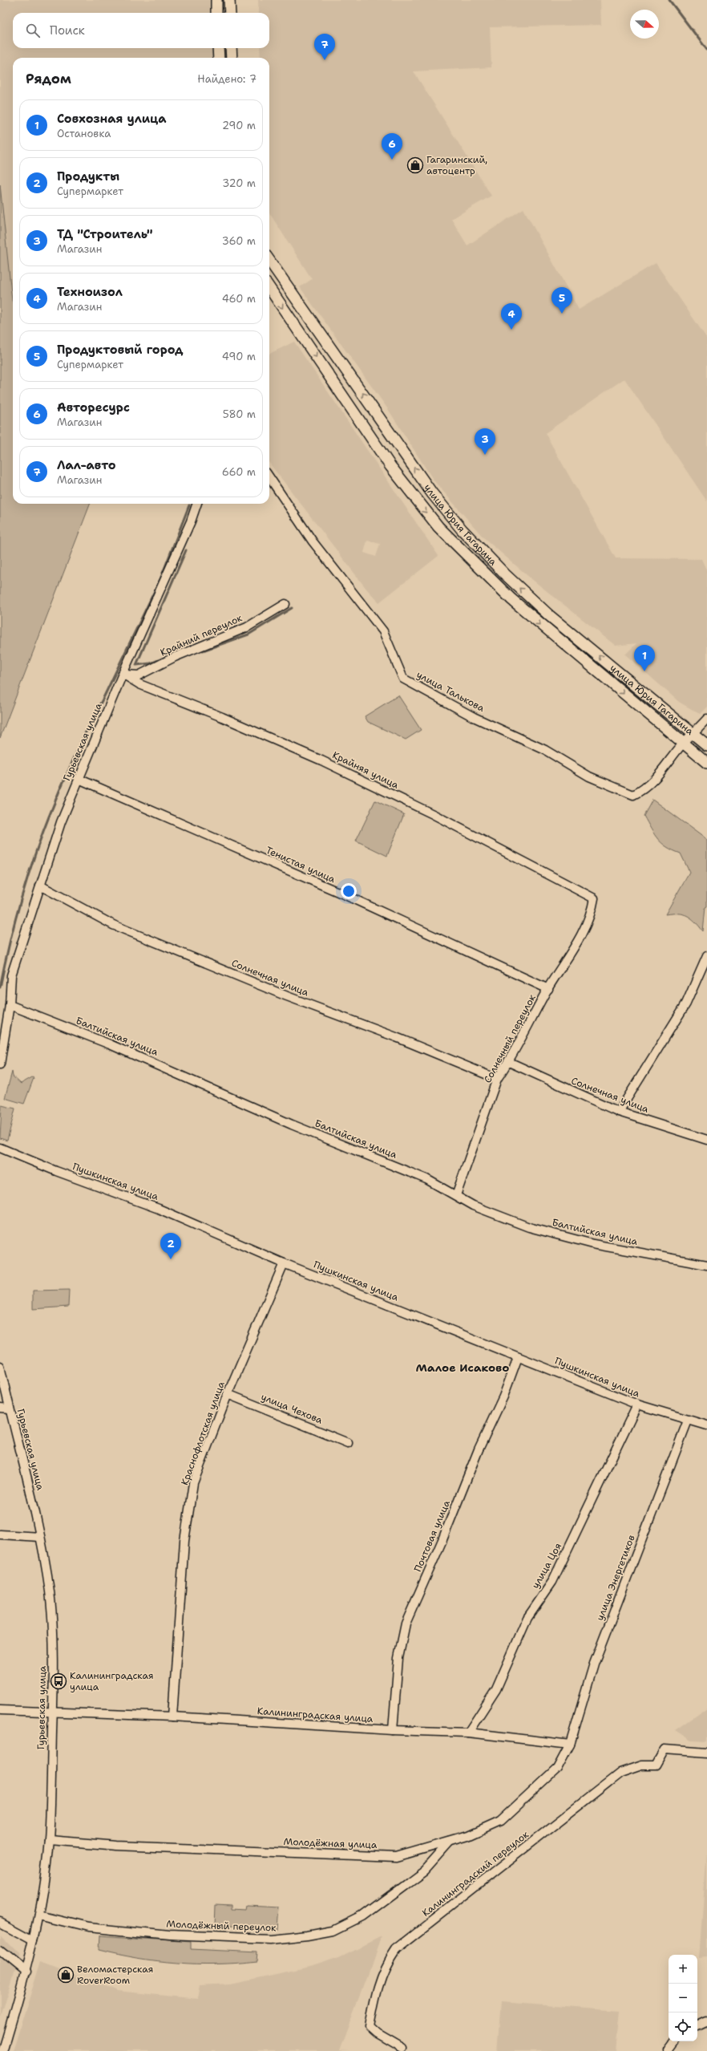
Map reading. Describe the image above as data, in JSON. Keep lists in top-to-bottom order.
{
  "streets": {
    "main road": ["улица Юрия Гагарина"],
    "street": [
      "Крайний переулок",
      "улица Талькова",
      "Гурьевская улица",
      "Крайняя улица",
      "Тенистая улица",
      "Солнечная улица",
      "Балтийская улица",
      "Солнечный переулок",
      "Пушкинская улица",
      "улица Чехова",
      "Краснофлотская улица",
      "Почтовая улица",
      "улица Цоя",
      "улица Энергетиков",
      "Калининградская улица",
      "Молодёжная улица",
      "Калининградский переулок",
      "Молодёжный переулок"
    ]
  },
  "crossings": [
    ["улица Юрия Гагарина", "улица Талькова"],
    ["Крайний переулок", "Гурьевская улица"],
    ["Крайний переулок", "Крайняя улица"],
    ["Гурьевская улица", "Крайняя улица"],
    ["Гурьевская улица", "Тенистая улица"],
    ["Гурьевская улица", "Солнечная улица"],
    ["Гурьевская улица", "Балтийская улица"],
    ["Гурьевская улица", "Калининградская улица"],
    ["Гурьевская улица", "Молодёжная улица"],
    ["Гурьевская улица", "Молодёжный переулок"],
    ["Крайняя улица", "Солнечный переулок"],
    ["Тенистая улица", "Солнечный переулок"],
    ["Солнечная улица", "Солнечный переулок"],
    ["Балтийская улица", "Солнечный переулок"],
    ["Пушкинская улица", "Краснофлотская улица"],
    ["Пушкинская улица", "Почтовая улица"],
    ["Пушкинская улица", "улица Цоя"],
    ["Пушкинская улица", "улица Энергетиков"],
    ["улица Чехова", "Краснофлотская улица"],
    ["Краснофлотская улица", "Калининградская улица"],
    ["Почтовая улица", "Калининградская улица"],
    ["улица Цоя", "Калининградская улица"],
    ["улица Энергетиков", "Калининградская улица"],
    ["улица Энергетиков", "Молодёжная улица"],
    ["Калининградская улица", "Молодёжная улица"],
    ["Молодёжная улица", "Молодёжный переулок"]
  ],
  "districts": ["Малое Исаково"],
  "places": {
    "shop": ["Гагаринский, автоцентр", "Веломастерская RoverRoom"],
    "bus stop": ["Калининградская улица"]
  },
  "north": "right",
  "page": {
    "search": "Поиск",
    "pins": [
      "7",
      "6",
      "5",
      "4",
      "3",
      "1",
      "2"
    ],
    "heading": ["Рядом", "Найдено: 7"],
    "list": [
      {
        "mark": "1",
        "name": "Совхозная улица",
        "note": "Остановка",
        "value": "290 m"
      },
      {
        "mark": "2",
        "name": "Продукты",
        "note": "Супермаркет",
        "value": "320 m"
      },
      {
        "mark": "3",
        "name": "ТД \"Строитель\"",
        "note": "Магазин",
        "value": "360 m"
      },
      {
        "mark": "4",
        "name": "Техноизол",
        "note": "Магазин",
        "value": "460 m"
      },
      {
        "mark": "5",
        "name": "Продуктовый город",
        "note": "Супермаркет",
        "value": "490 m"
      },
      {
        "mark": "6",
        "name": "Авторесурс",
        "note": "Магазин",
        "value": "580 m"
      },
      {
        "mark": "7",
        "name": "Лал-авто",
        "note": "Магазин",
        "value": "660 m"
      }
    ],
    "map_buttons": ["+", "−"]
  }
}
